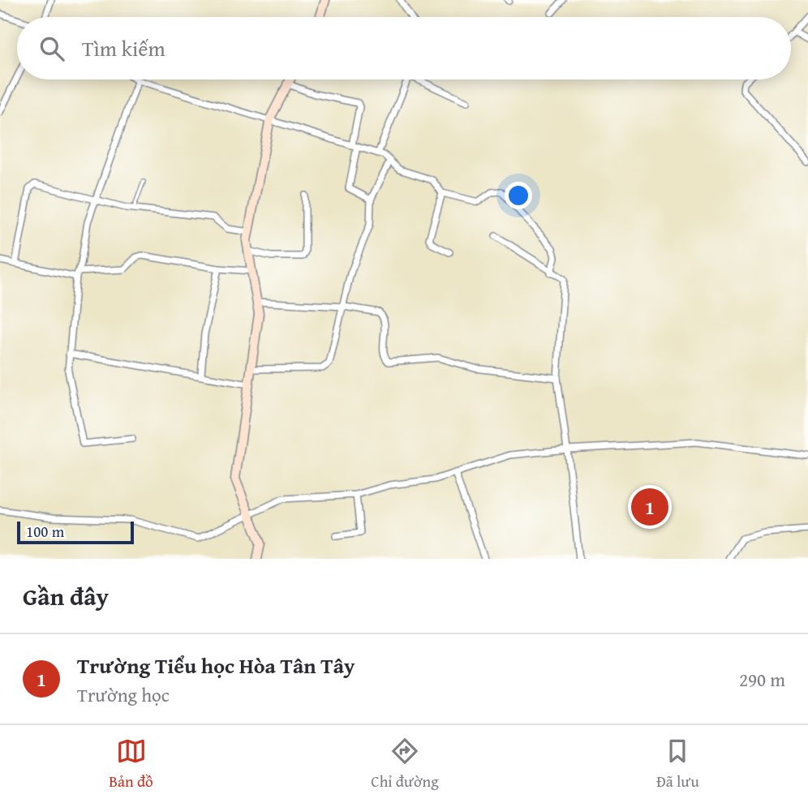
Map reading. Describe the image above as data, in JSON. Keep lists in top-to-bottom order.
{
  "scale_bar": "100 m",
  "page": {
    "search": "Tìm kiếm",
    "pins": "1",
    "scale": "100 m",
    "heading": "Gần đây",
    "list": [
      {
        "mark": "1",
        "name": "Trường Tiểu học Hòa Tân Tây",
        "note": "Trường học",
        "value": "290 m"
      }
    ],
    "nav": ["Bản đồ", "Chỉ đường", "Đã lưu"]
  }
}
